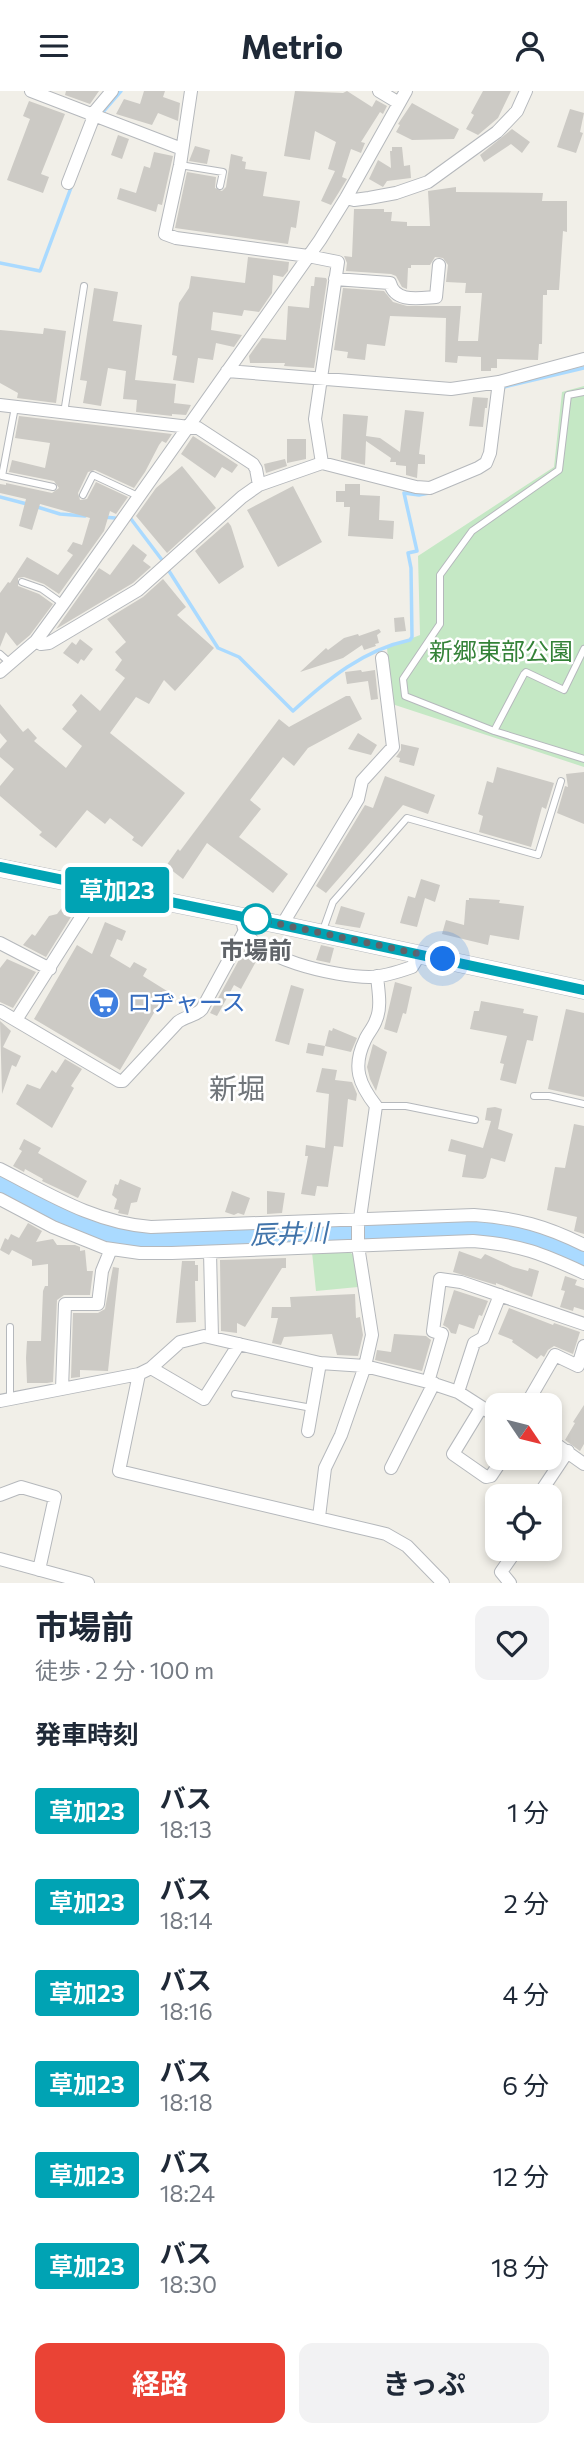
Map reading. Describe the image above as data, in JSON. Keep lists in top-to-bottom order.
{
  "districts": ["新堀"],
  "water": ["辰井川"],
  "parks": ["新郷東部公園"],
  "places": {
    "other": ["市場前"],
    "supermarket": ["ロヂャース"]
  },
  "lines": ["bus line 草加23"],
  "north": "bottom right",
  "page": {
    "header": "Metrio",
    "on_map": "草加23",
    "heading": [
      ["市場前", "徒歩 · 2 分 · 100 m"],
      "発車時刻"
    ],
    "list": [
      {
        "mark": "草加23",
        "name": "バス",
        "note": "18:13",
        "value": "1 分"
      },
      {
        "mark": "草加23",
        "name": "バス",
        "note": "18:14",
        "value": "2 分"
      },
      {
        "mark": "草加23",
        "name": "バス",
        "note": "18:16",
        "value": "4 分"
      },
      {
        "mark": "草加23",
        "name": "バス",
        "note": "18:18",
        "value": "6 分"
      },
      {
        "mark": "草加23",
        "name": "バス",
        "note": "18:24",
        "value": "12 分"
      },
      {
        "mark": "草加23",
        "name": "バス",
        "note": "18:30",
        "value": "18 分"
      }
    ],
    "buttons": ["経路", "きっぷ"]
  }
}
